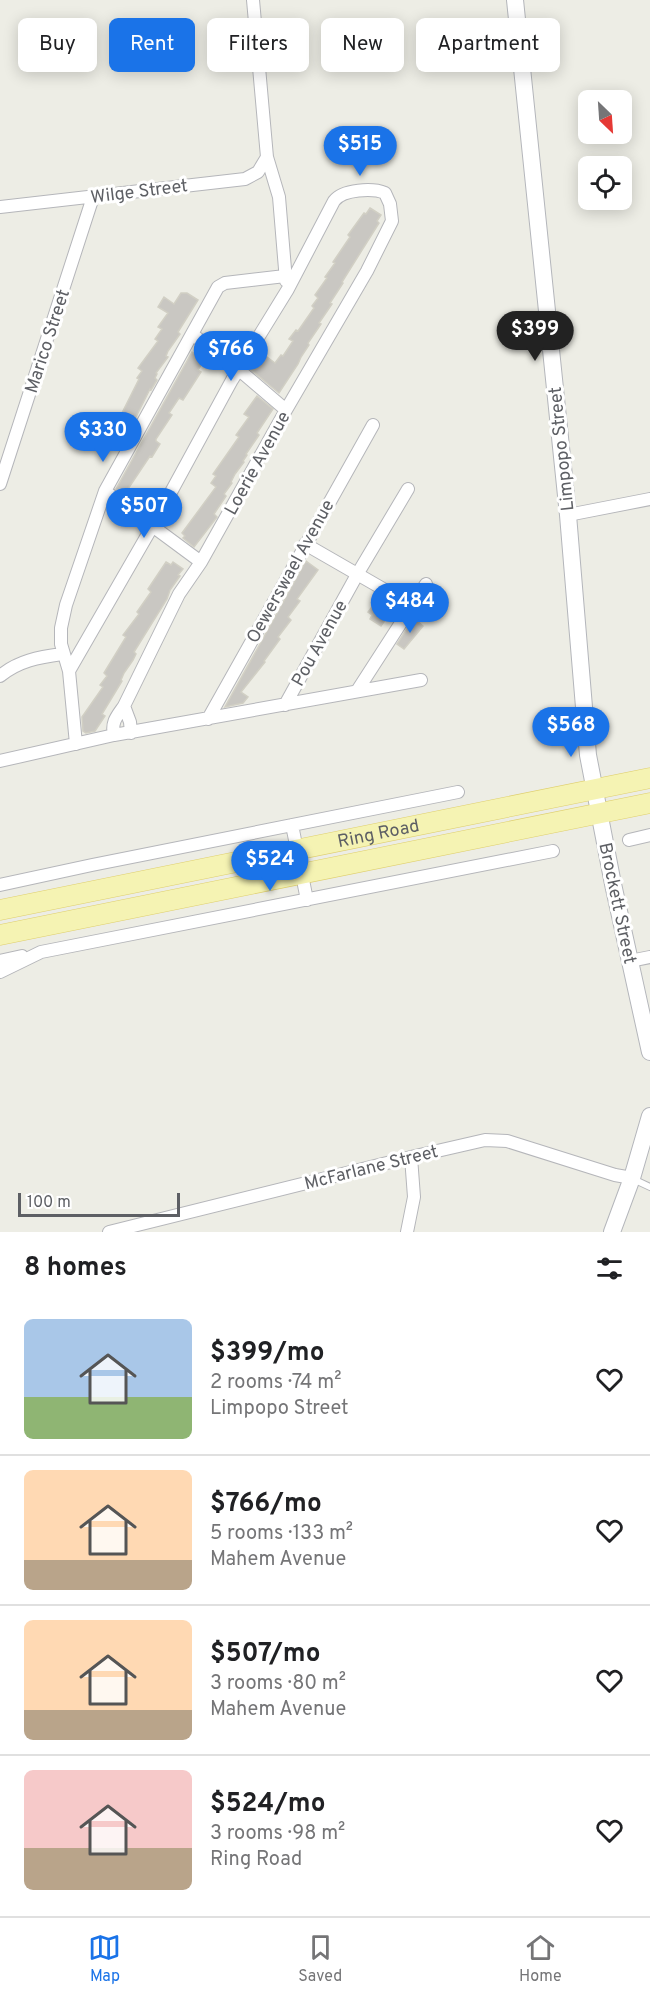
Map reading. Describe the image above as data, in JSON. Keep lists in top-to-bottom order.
{
  "streets": {
    "main road": ["Ring Road"],
    "street": [
      "Wilge Street",
      "Marico Street",
      "Limpopo Street",
      "Loerie Avenue",
      "Oewerswael Avenue",
      "Pou Avenue",
      "Brockett Street",
      "McFarlane Street"
    ]
  },
  "crossings": [
    ["Wilge Street", "Marico Street"],
    ["Limpopo Street", "Ring Road"],
    ["Limpopo Street", "Brockett Street"],
    ["Ring Road", "Brockett Street"]
  ],
  "scale_bar": "100 m",
  "north": "bottom right",
  "page": {
    "chip": [
      "Buy",
      "Rent",
      "Filters",
      "New",
      "Apartment"
    ],
    "price": [
      "$515",
      "$399",
      "$766",
      "$330",
      "$507",
      "$484",
      "$568",
      "$524"
    ],
    "scale": "100 m",
    "heading": "8 homes",
    "list": [
      {
        "name": "$399/mo",
        "note": "2 rooms · 74 m² · Limpopo Street"
      },
      {
        "name": "$766/mo",
        "note": "5 rooms · 133 m² · Mahem Avenue"
      },
      {
        "name": "$507/mo",
        "note": "3 rooms · 80 m² · Mahem Avenue"
      },
      {
        "name": "$524/mo",
        "note": "3 rooms · 98 m² · Ring Road"
      }
    ],
    "tabs": ["Map", "Saved", "Home"]
  }
}
